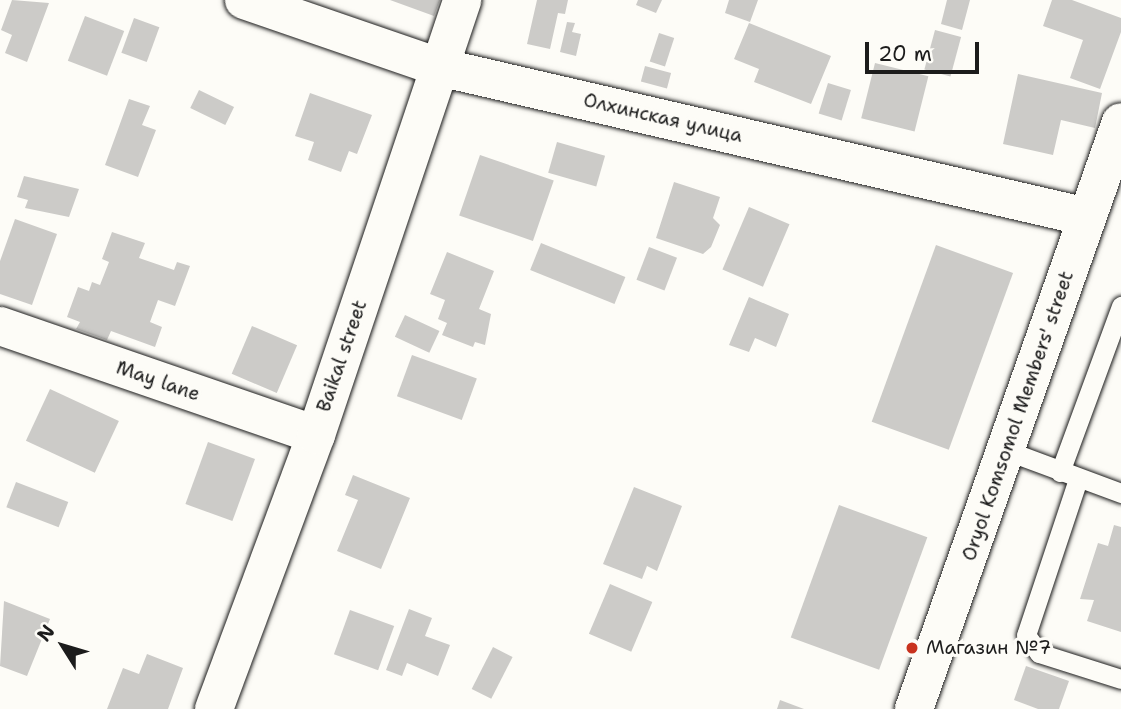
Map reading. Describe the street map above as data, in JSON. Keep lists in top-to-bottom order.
{
  "streets": {
    "street": [
      "Олхинская улица",
      "Baikal street",
      "May lane",
      "Oryol Komsomol Members' street"
    ]
  },
  "crossings": [
    ["Олхинская улица", "Baikal street"],
    ["Олхинская улица", "Oryol Komsomol Members' street"],
    ["Baikal street", "May lane"]
  ],
  "places": ["Магазин №7"],
  "scale_bar": "20 m",
  "north": "top left"
}
